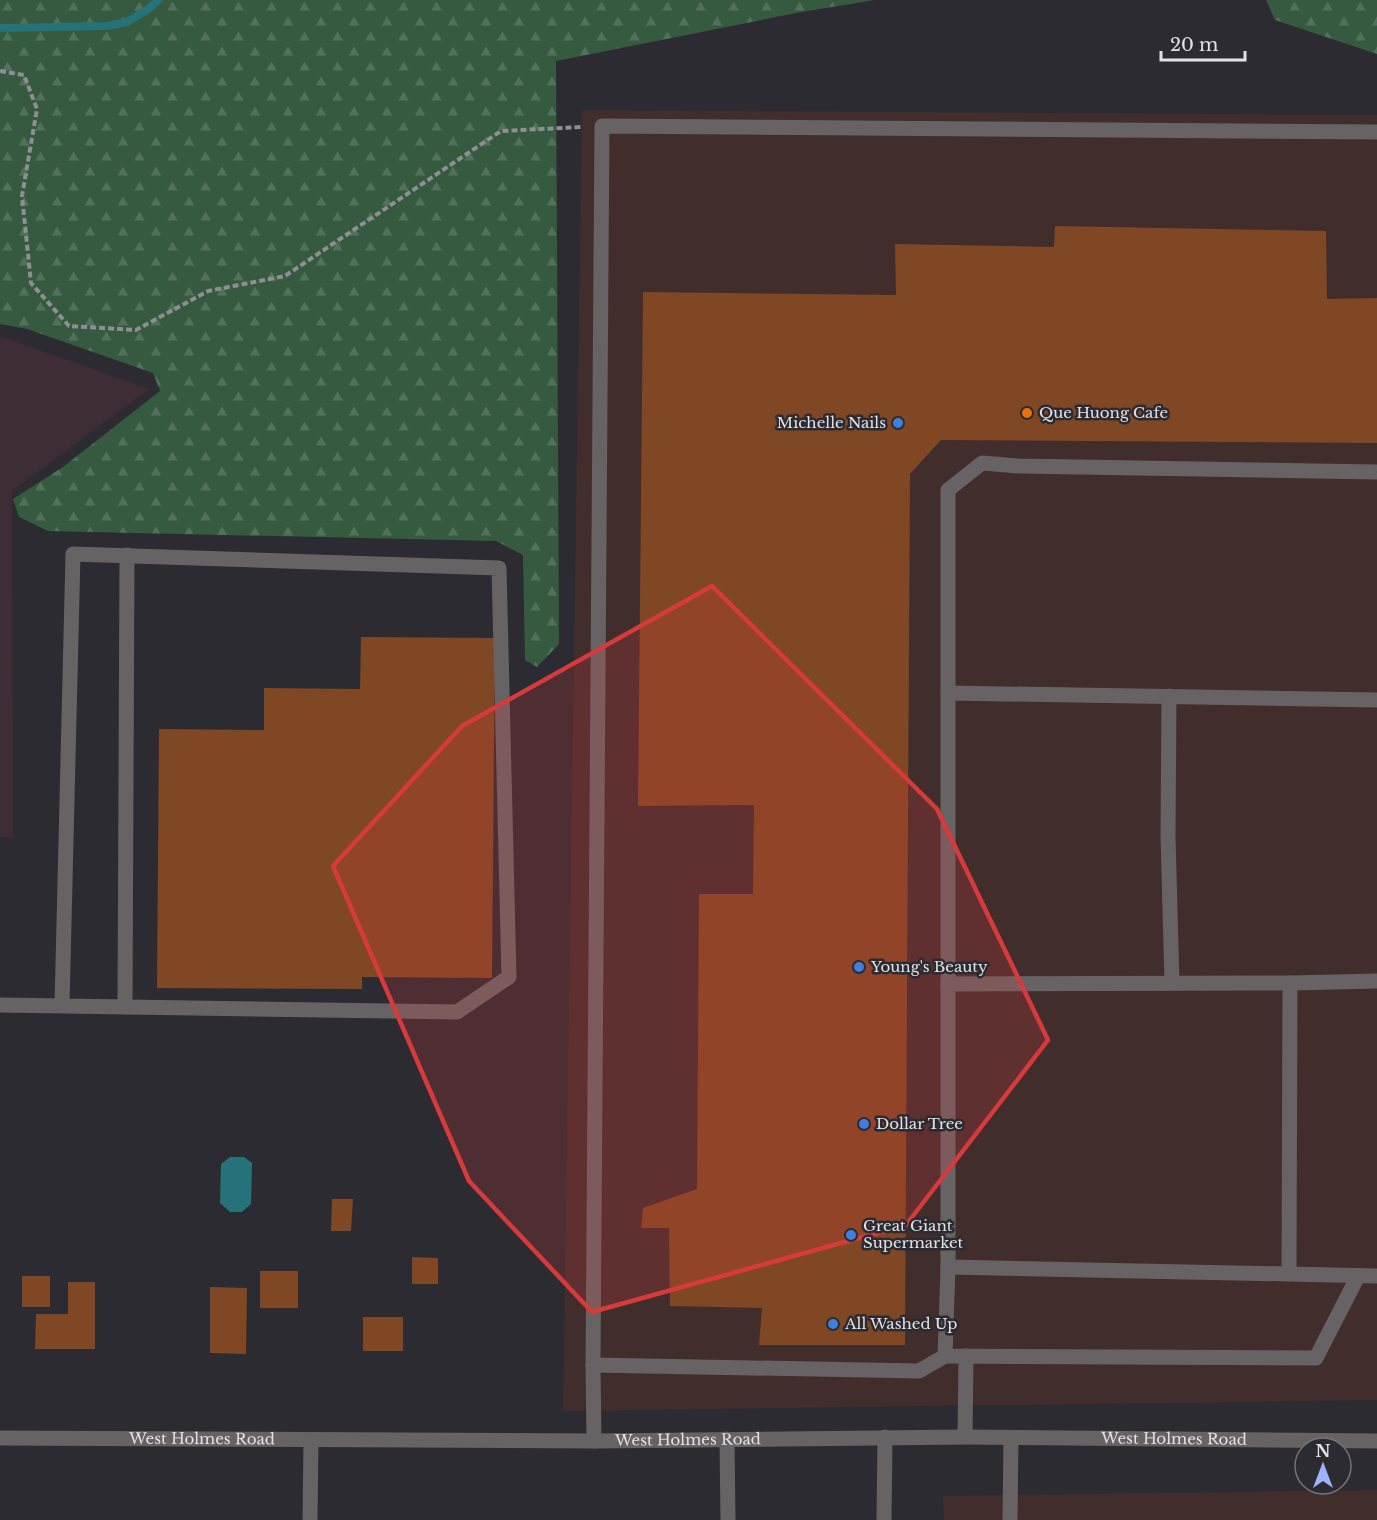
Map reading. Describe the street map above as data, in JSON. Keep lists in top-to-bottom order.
{
  "streets": {
    "street": ["West Holmes Road"]
  },
  "places": [
    "Que Huong Cafe",
    "Michelle Nails",
    "Young's Beauty",
    "Dollar Tree",
    "Great Giant Supermarket",
    "All Washed Up"
  ],
  "scale_bar": "20 m",
  "north": "top"
}
